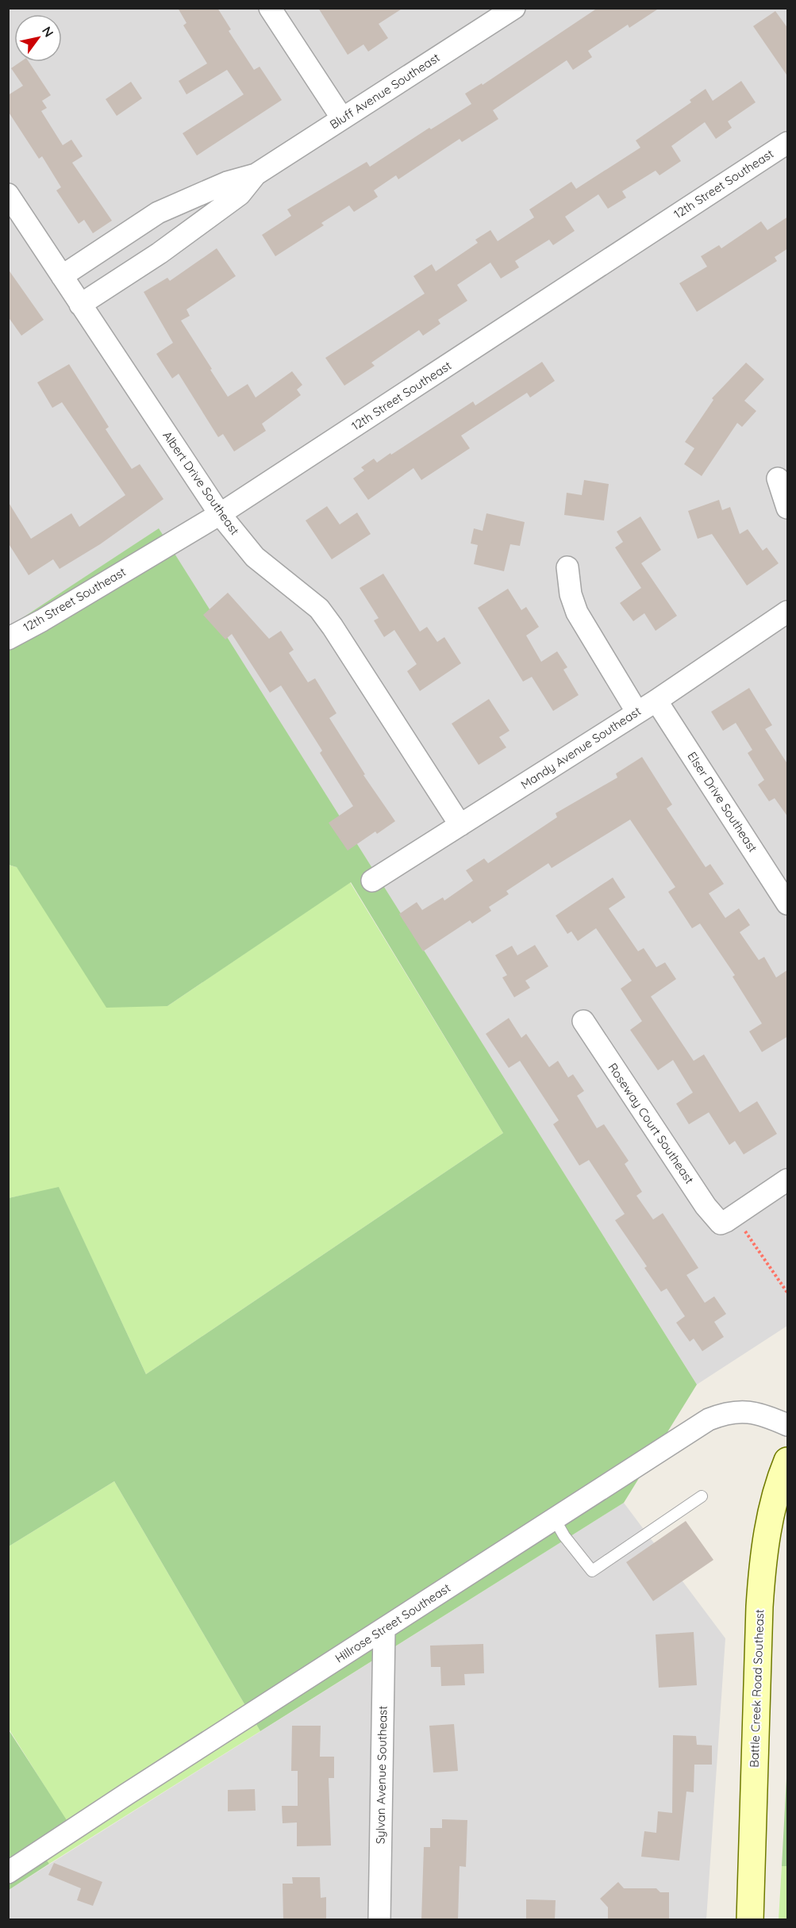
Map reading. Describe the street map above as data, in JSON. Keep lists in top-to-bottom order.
{
  "streets": {
    "main road": ["Battle Creek Road Southeast"],
    "street": [
      "Bluff Avenue Southeast",
      "12th Street Southeast",
      "Albert Drive Southeast",
      "Mandy Avenue Southeast",
      "Elser Drive Southeast",
      "Roseway Court Southeast",
      "Hillrose Street Southeast",
      "Sylvan Avenue Southeast"
    ]
  },
  "crossings": [
    ["Bluff Avenue Southeast", "Albert Drive Southeast"],
    ["12th Street Southeast", "Albert Drive Southeast"],
    ["Albert Drive Southeast", "Mandy Avenue Southeast"],
    ["Mandy Avenue Southeast", "Elser Drive Southeast"],
    ["Hillrose Street Southeast", "Sylvan Avenue Southeast"]
  ],
  "north": "top right"
}
